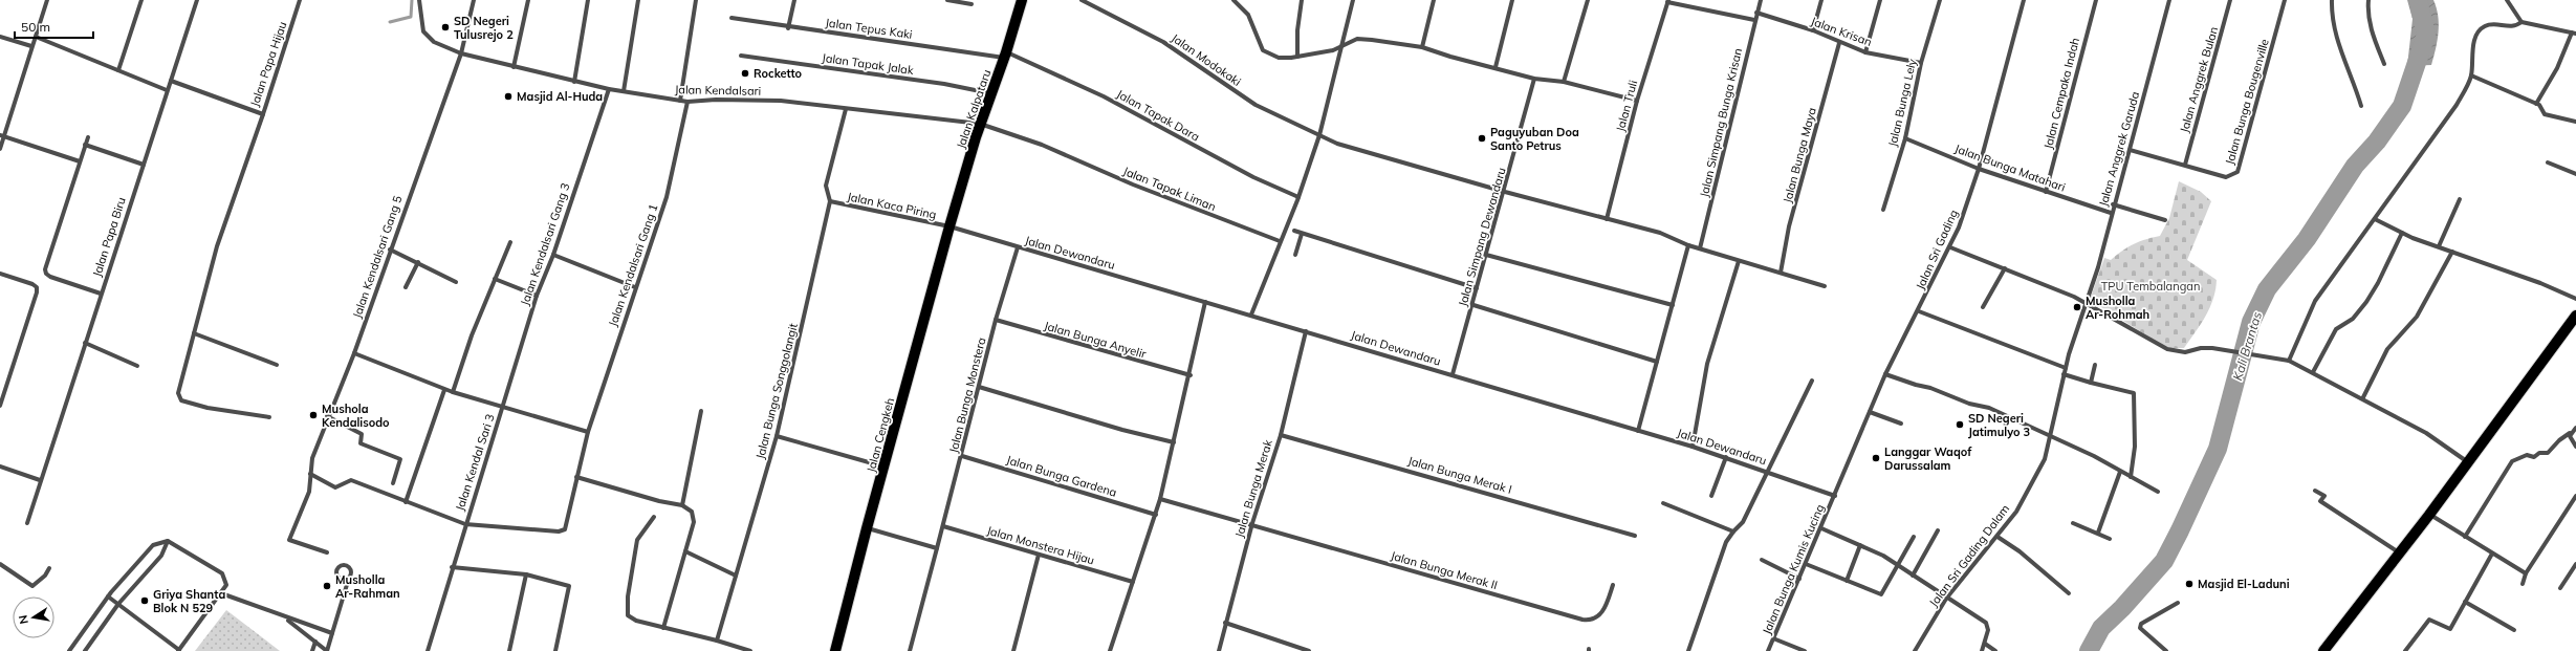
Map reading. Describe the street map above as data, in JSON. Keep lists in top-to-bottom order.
{
  "streets": {
    "main road": ["Jalan Kalpataru", "Jalan Cengkeh"],
    "street": [
      "Jalan Tepus Kaki",
      "Jalan Krisan",
      "Jalan Modokaki",
      "Jalan Papa Hijau",
      "Jalan Tapak Jalak",
      "Jalan Anggrek Bulan",
      "Jalan Kendalsari",
      "Jalan Cempaka Indah",
      "Jalan Bunga Bougenville",
      "Jalan Bunga Lely",
      "Jalan Truli",
      "Jalan Tapak Dara",
      "Jalan Simpang Bunga Krisan",
      "Jalan Anggrek Garuda",
      "Jalan Bunga Maya",
      "Jalan Bunga Matahari",
      "Jalan Tapak Liman",
      "Jalan Kaca Piring",
      "Jalan Papa Biru",
      "Jalan Simpang Dewandaru",
      "Jalan Kendalsari Gang 3",
      "Jalan Sri Gading",
      "Jalan Dewandaru",
      "Jalan Kendalsari Gang 5",
      "Jalan Kendalsari Gang 1",
      "Jalan Bunga Anyelir",
      "Jalan Bunga Songgolangit",
      "Jalan Bunga Monstera",
      "Jalan Kendal Sari 3",
      "Jalan Bunga Merak I",
      "Jalan Bunga Gardena",
      "Jalan Bunga Merak",
      "Jalan Monstera Hijau",
      "Jalan Sri Gading Dalam",
      "Jalan Bunga Kumis Kucing",
      "Jalan Bunga Merak II"
    ]
  },
  "crossings": [
    ["Jalan Tepus Kaki", "Jalan Kalpataru"],
    ["Jalan Tepus Kaki", "Jalan Tapak Dara"],
    ["Jalan Krisan", "Jalan Bunga Lely"],
    ["Jalan Krisan", "Jalan Simpang Bunga Krisan"],
    ["Jalan Krisan", "Jalan Bunga Maya"],
    ["Jalan Modokaki", "Jalan Truli"],
    ["Jalan Modokaki", "Jalan Simpang Bunga Krisan"],
    ["Jalan Modokaki", "Jalan Bunga Maya"],
    ["Jalan Modokaki", "Jalan Simpang Dewandaru"],
    ["Jalan Papa Hijau", "Jalan Papa Biru"],
    ["Jalan Tapak Jalak", "Jalan Kalpataru"],
    ["Jalan Anggrek Bulan", "Jalan Bunga Bougenville"],
    ["Jalan Kendalsari", "Jalan Kalpataru"],
    ["Jalan Kendalsari", "Jalan Tapak Liman"],
    ["Jalan Kendalsari", "Jalan Kendalsari Gang 3"],
    ["Jalan Kendalsari", "Jalan Kendalsari Gang 5"],
    ["Jalan Kendalsari", "Jalan Kendalsari Gang 1"],
    ["Jalan Kendalsari", "Jalan Bunga Songgolangit"],
    ["Jalan Cempaka Indah", "Jalan Bunga Matahari"],
    ["Jalan Bunga Bougenville", "Jalan Anggrek Garuda"],
    ["Jalan Bunga Lely", "Jalan Bunga Matahari"],
    ["Jalan Kalpataru", "Jalan Tapak Dara"],
    ["Jalan Kalpataru", "Jalan Tapak Liman"],
    ["Jalan Kalpataru", "Jalan Kaca Piring"],
    ["Jalan Kalpataru", "Jalan Dewandaru"],
    ["Jalan Kalpataru", "Jalan Cengkeh"],
    ["Jalan Anggrek Garuda", "Jalan Bunga Matahari"],
    ["Jalan Anggrek Garuda", "Jalan Sri Gading Dalam"],
    ["Jalan Bunga Matahari", "Jalan Sri Gading"],
    ["Jalan Kaca Piring", "Jalan Dewandaru"],
    ["Jalan Kaca Piring", "Jalan Bunga Songgolangit"],
    ["Jalan Kaca Piring", "Jalan Cengkeh"],
    ["Jalan Simpang Dewandaru", "Jalan Dewandaru"],
    ["Jalan Kendalsari Gang 3", "Jalan Kendal Sari 3"],
    ["Jalan Sri Gading", "Jalan Dewandaru"],
    ["Jalan Sri Gading", "Jalan Bunga Kumis Kucing"],
    ["Jalan Dewandaru", "Jalan Bunga Monstera"],
    ["Jalan Dewandaru", "Jalan Cengkeh"],
    ["Jalan Dewandaru", "Jalan Bunga Merak"],
    ["Jalan Dewandaru", "Jalan Bunga Kumis Kucing"],
    ["Jalan Kendalsari Gang 5", "Jalan Kendalsari Gang 1"],
    ["Jalan Kendalsari Gang 1", "Jalan Kendal Sari 3"],
    ["Jalan Bunga Anyelir", "Jalan Bunga Monstera"],
    ["Jalan Bunga Monstera", "Jalan Bunga Gardena"],
    ["Jalan Bunga Monstera", "Jalan Monstera Hijau"],
    ["Jalan Bunga Merak I", "Jalan Bunga Merak"],
    ["Jalan Bunga Merak", "Jalan Bunga Merak II"]
  ],
  "water": ["Kali Brantas"],
  "parks": ["TPU Tembalangan"],
  "places": [
    "SD Negeri Tulusrejo 2",
    "Rocketto",
    "Masjid Al-Huda",
    "Paguyuban Doa Santo Petrus",
    "Musholla Ar-Rohmah",
    "Mushola Kendalisodo",
    "SD Negeri Jatimulyo 3",
    "Langgar Waqof Darussalam",
    "Masjid El-Laduni",
    "Musholla Ar-Rahman",
    "Griya Shanta Blok N 529"
  ],
  "scale_bar": "50 m",
  "north": "left"
}
